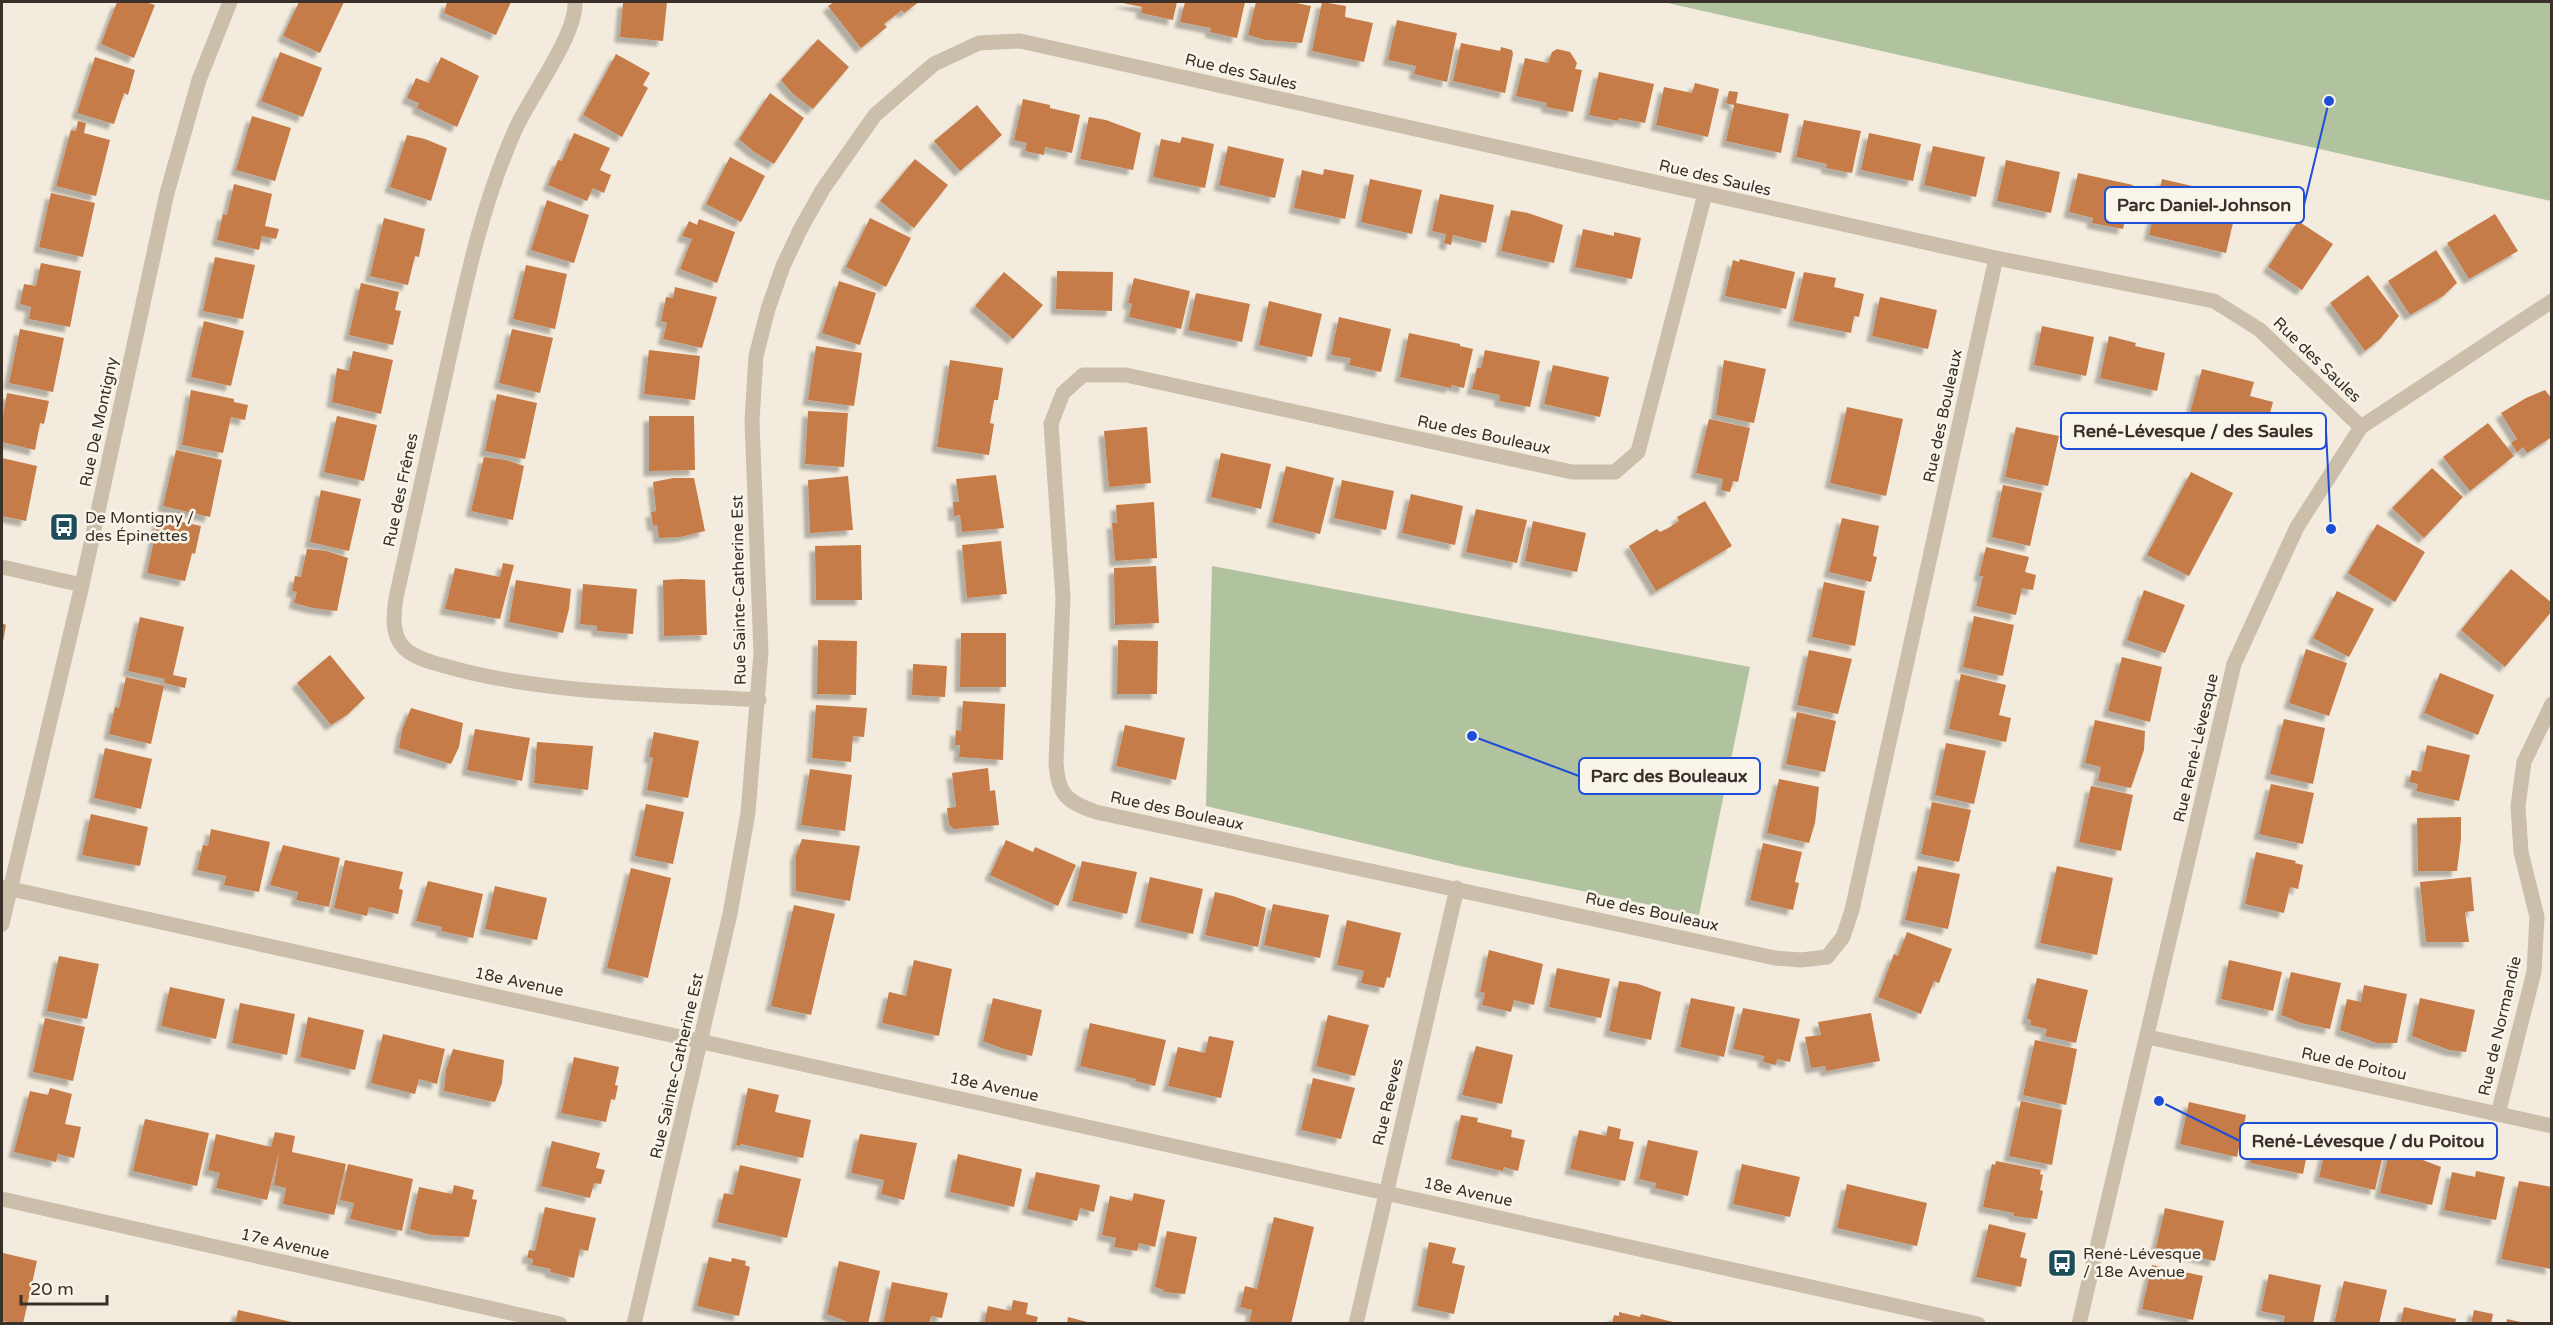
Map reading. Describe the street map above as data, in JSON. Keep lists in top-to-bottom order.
{
  "streets": {
    "street": [
      "Rue des Saules",
      "Rue des Bouleaux",
      "Rue De Montigny",
      "Rue des Frênes",
      "Rue Sainte-Catherine Est",
      "Rue René-Lévesque",
      "18e Avenue",
      "Rue de Normandie",
      "Rue de Poitou",
      "Rue Reeves",
      "17e Avenue"
    ]
  },
  "crossings": [
    ["Rue des Saules", "Rue des Bouleaux"],
    ["Rue des Saules", "Rue Sainte-Catherine Est"],
    ["Rue des Saules", "Rue René-Lévesque"],
    ["Rue des Bouleaux", "Rue Reeves"],
    ["Rue De Montigny", "18e Avenue"],
    ["Rue des Frênes", "Rue Sainte-Catherine Est"],
    ["Rue Sainte-Catherine Est", "18e Avenue"],
    ["Rue René-Lévesque", "Rue de Poitou"],
    ["18e Avenue", "Rue Reeves"],
    ["Rue de Normandie", "Rue de Poitou"]
  ],
  "places": {
    "other": [
      "Parc Daniel-Johnson",
      "René-Lévesque / des Saules",
      "Parc des Bouleaux",
      "René-Lévesque / du Poitou"
    ],
    "bus stop": ["De Montigny / des Épinettes", "René-Lévesque / 18e Avenue"]
  },
  "scale_bar": "20 m"
}
